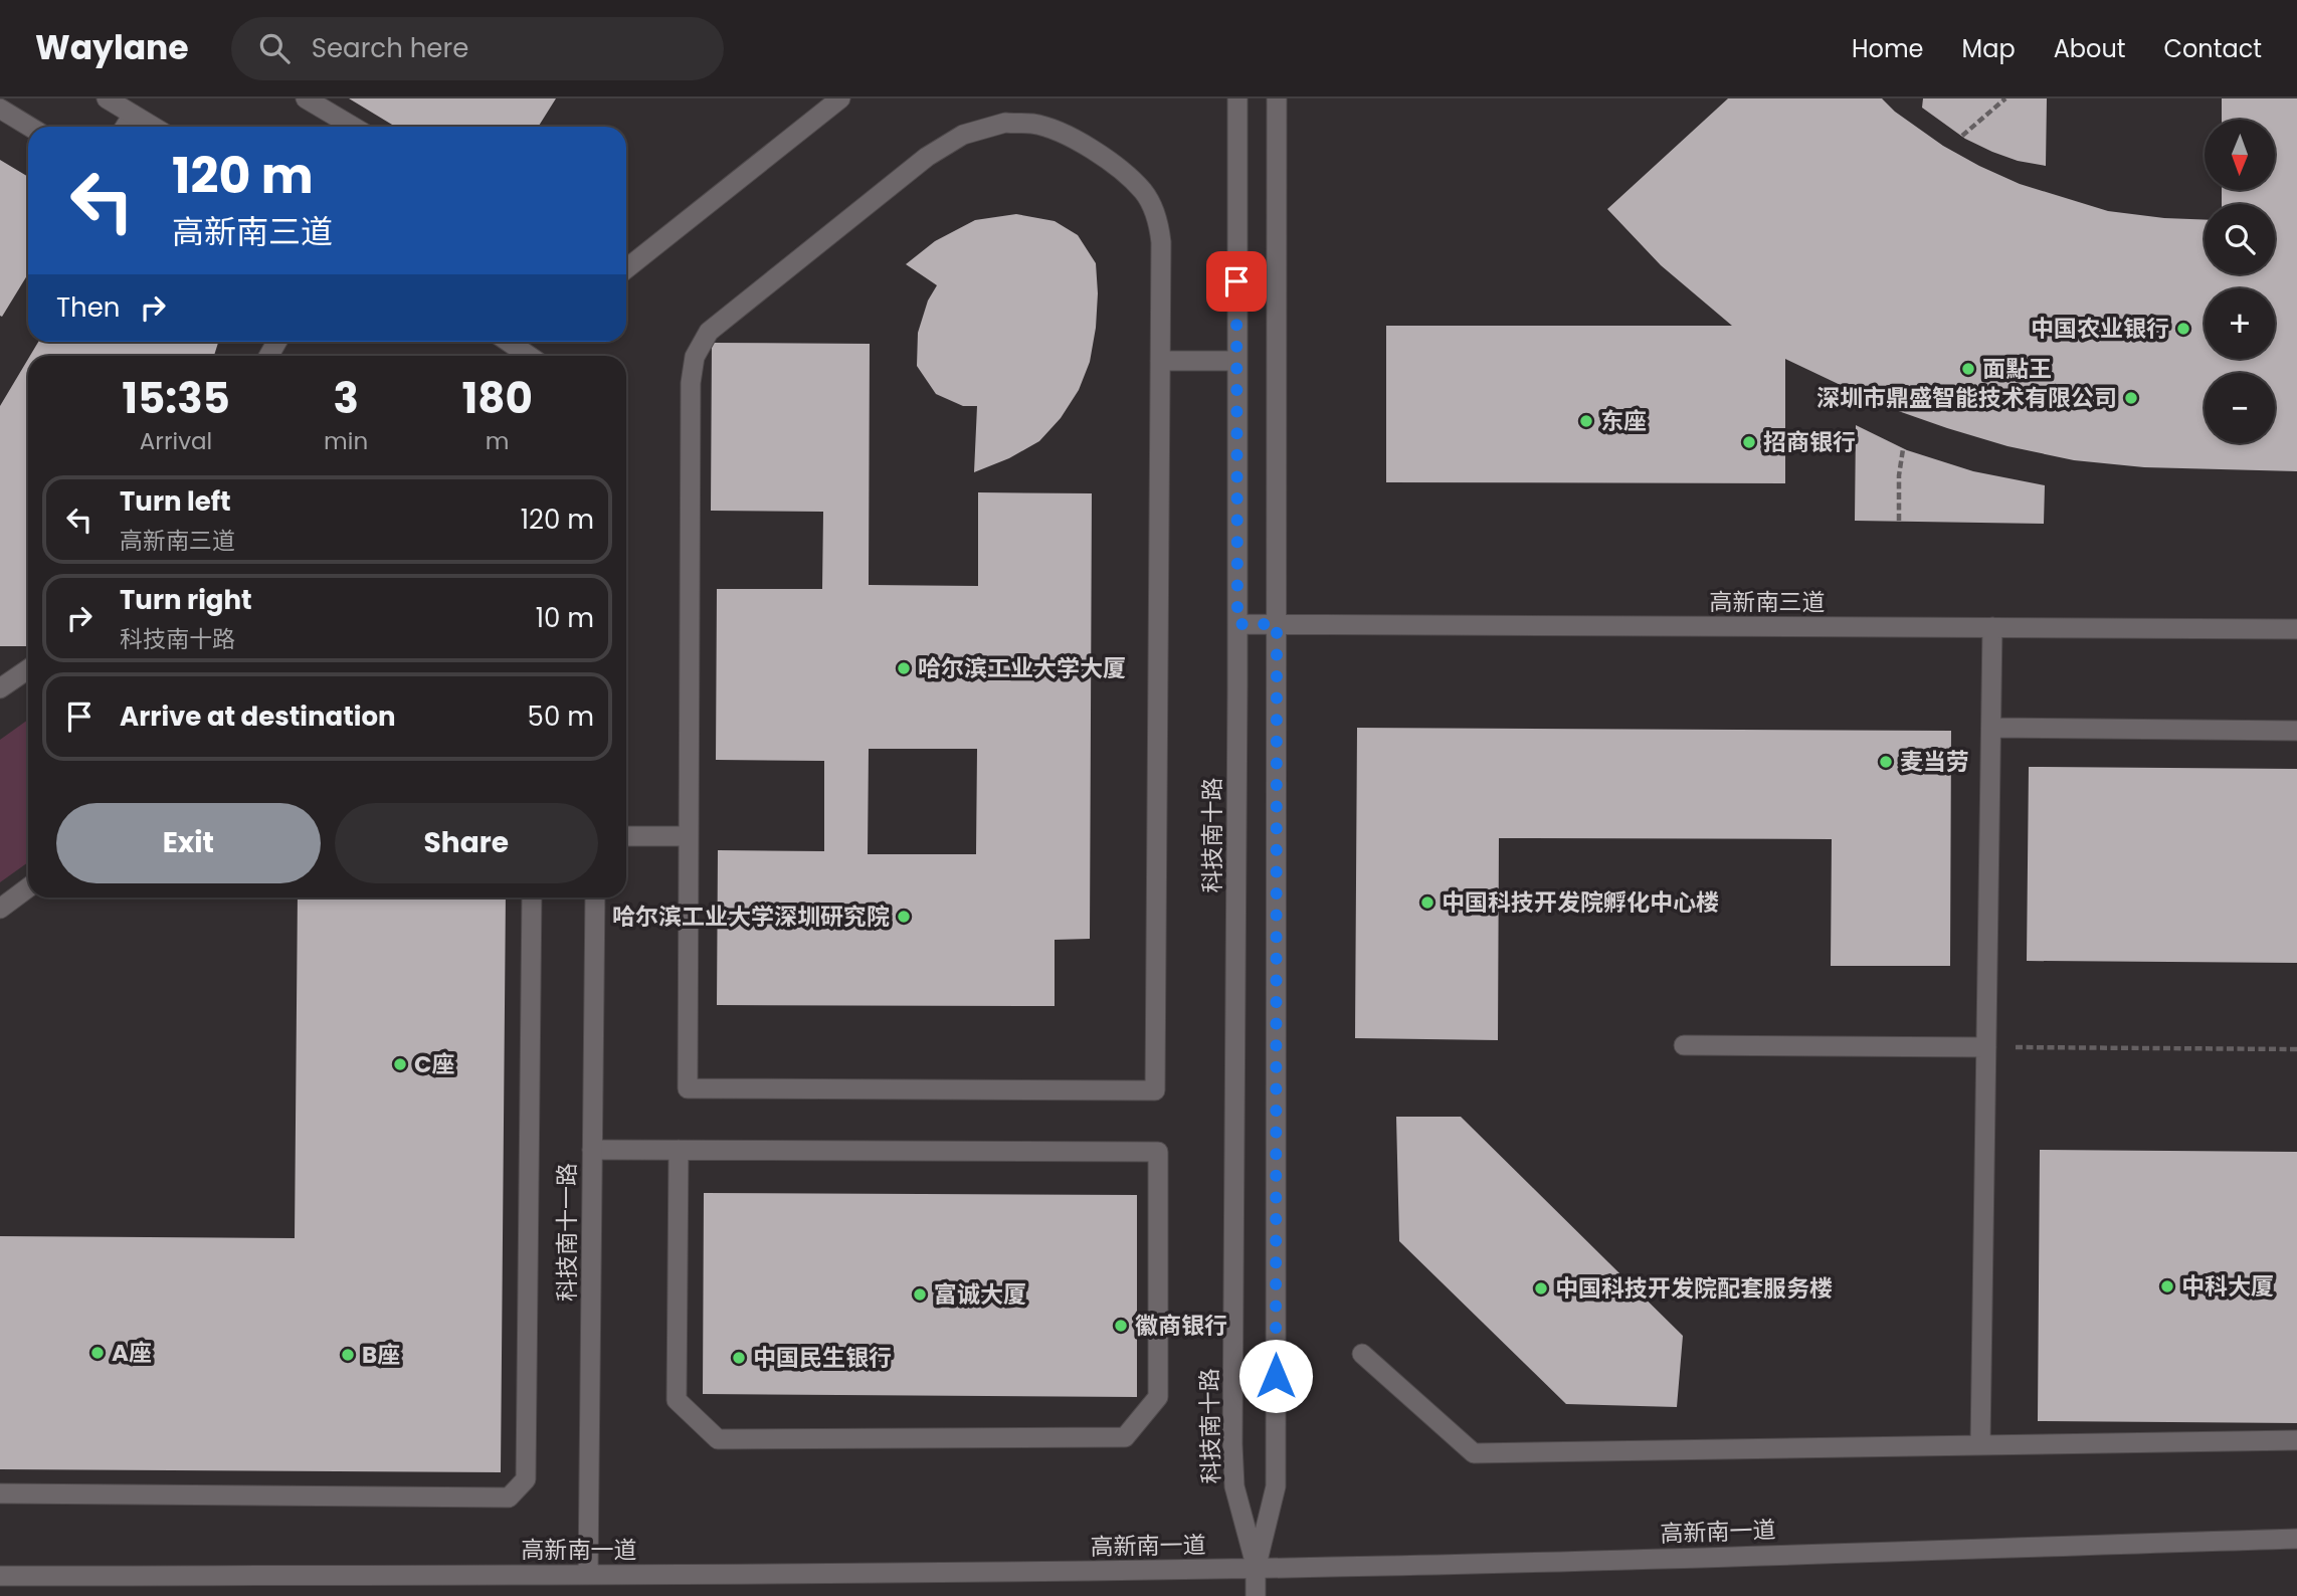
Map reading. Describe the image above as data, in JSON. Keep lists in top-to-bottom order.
{
  "streets": {
    "street": [
      "高新南三道",
      "科技南十路",
      "科技南十一路",
      "高新南一道"
    ]
  },
  "crossings": [
    ["高新南三道", "科技南十路"],
    ["科技南十路", "高新南一道"],
    ["科技南十一路", "高新南一道"]
  ],
  "places": [
    "中国农业银行",
    "面點王",
    "深圳市鼎盛智能技术有限公司",
    "东座",
    "招商银行",
    "哈尔滨工业大学大厦",
    "麦当劳",
    "中国科技开发院孵化中心楼",
    "哈尔滨工业大学深圳研究院",
    "C座",
    "中科大厦",
    "中国科技开发院配套服务楼",
    "富诚大厦",
    "徽商银行",
    "A座",
    "B座",
    "中国民生银行"
  ],
  "north": "bottom",
  "page": {
    "header": "Waylane",
    "search": "Search here",
    "nav": [
      "Home",
      "Map",
      "About",
      "Contact"
    ],
    "map_buttons": ["+", "−"],
    "turn": ["120 m", "高新南三道"],
    "then": "Then",
    "eta": [
      "15:35",
      "Arrival",
      "3",
      "min",
      "180",
      "m"
    ],
    "list": [
      {
        "name": "Turn left",
        "note": "高新南三道",
        "value": "120 m"
      },
      {
        "name": "Turn right",
        "note": "科技南十路",
        "value": "10 m"
      },
      {
        "name": "Arrive at destination",
        "value": "50 m"
      }
    ],
    "buttons": ["Exit", "Share"]
  }
}
